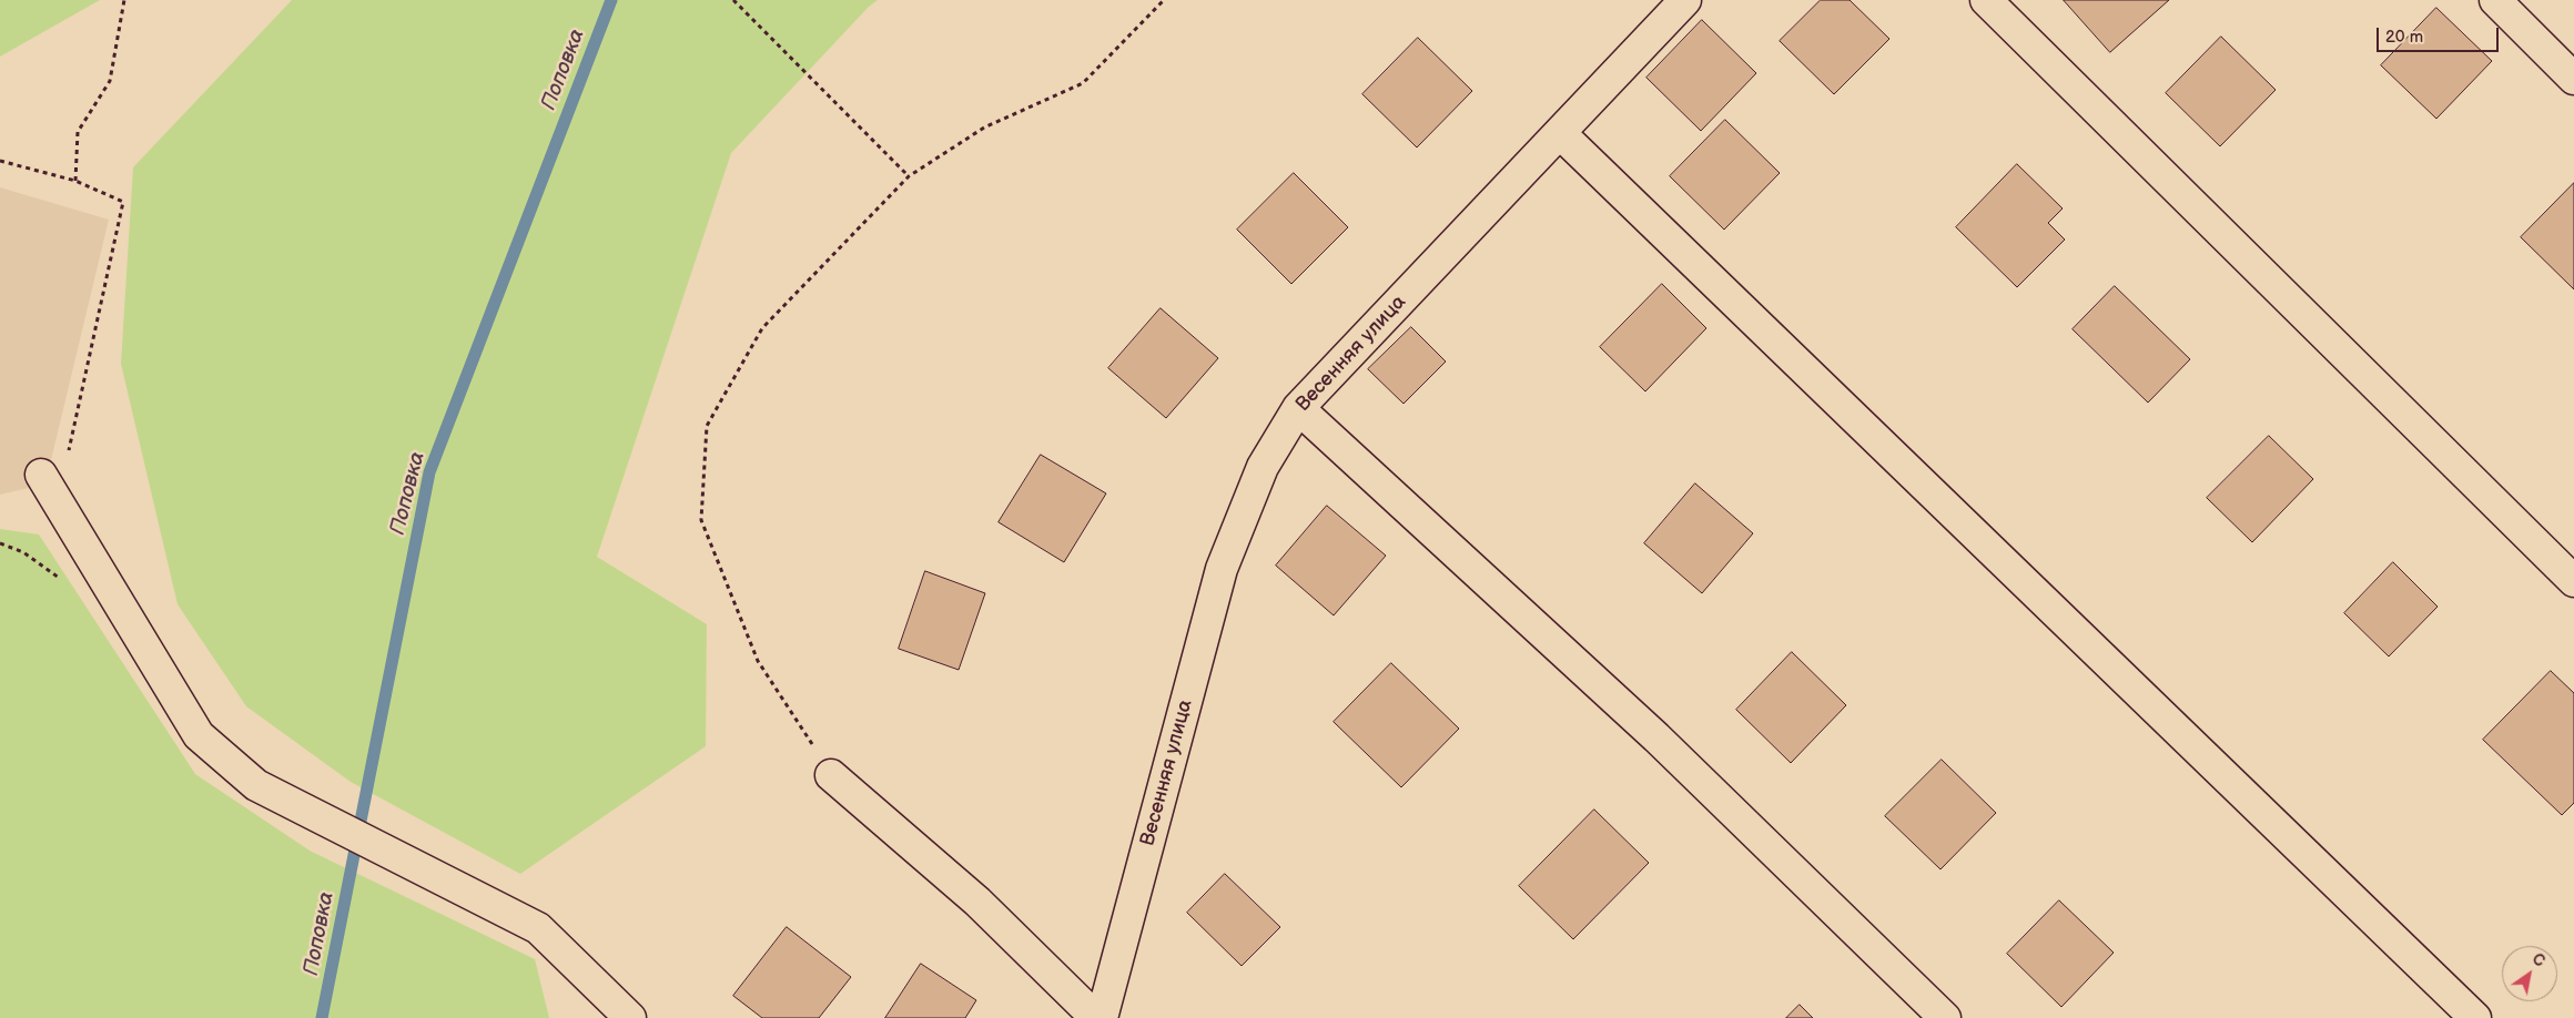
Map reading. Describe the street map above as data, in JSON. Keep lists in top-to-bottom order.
{
  "streets": {
    "street": ["Весенняя улица"]
  },
  "water": ["Поповка"],
  "scale_bar": "20 m",
  "north": "top right"
}
